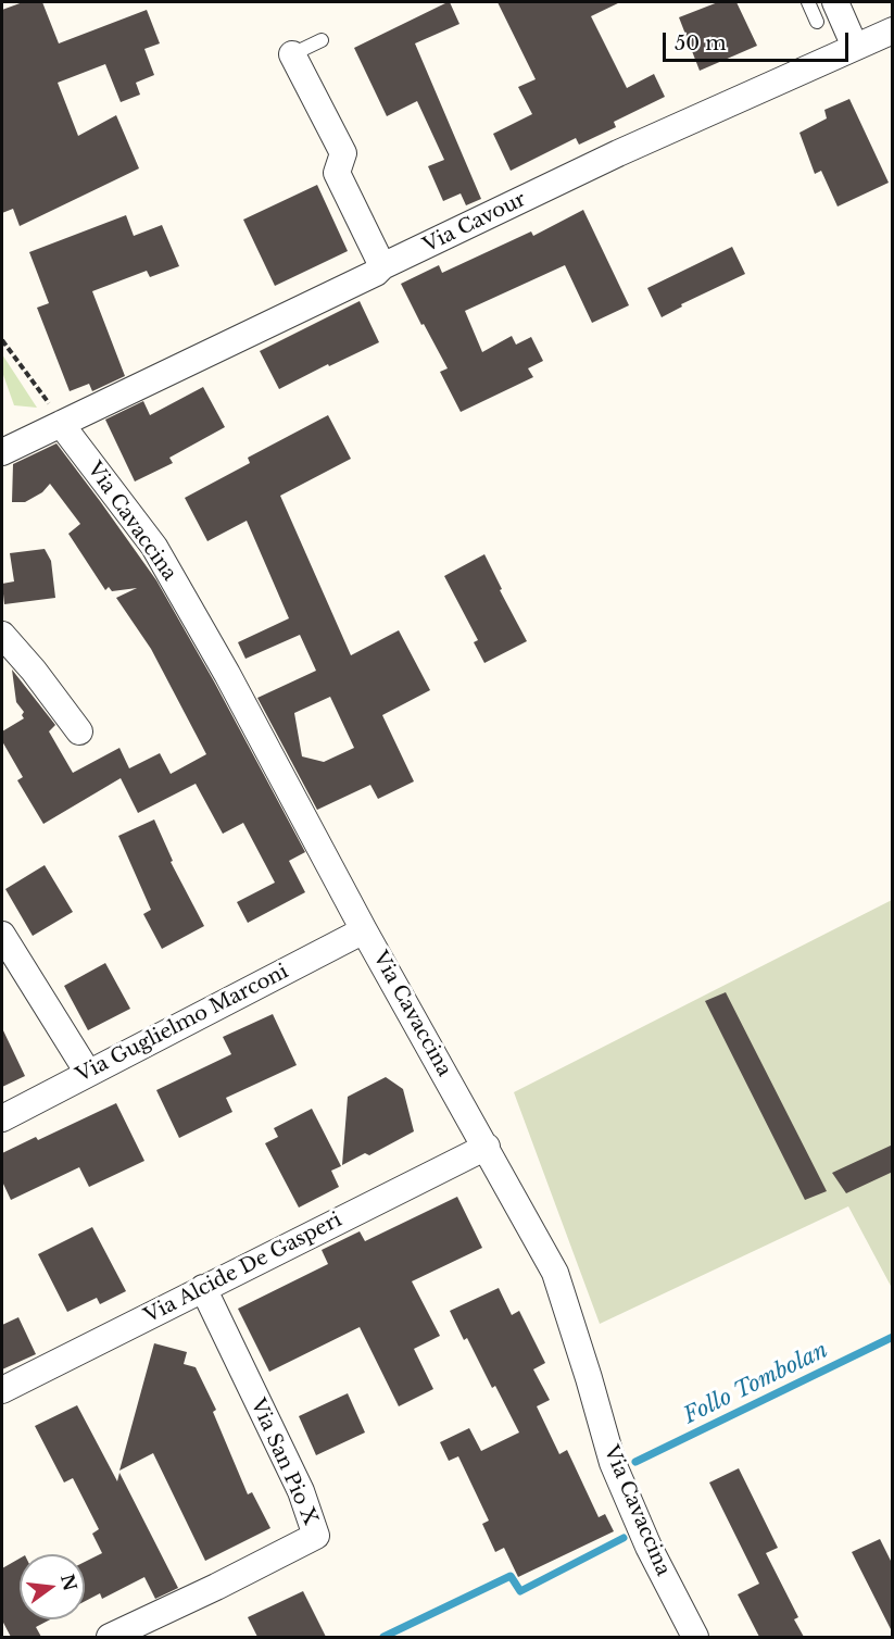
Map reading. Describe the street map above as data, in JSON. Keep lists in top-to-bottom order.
{
  "streets": {
    "street": [
      "Via Cavour",
      "Via Cavaccina",
      "Via Guglielmo Marconi",
      "Via Alcide De Gasperi",
      "Via San Pio X"
    ]
  },
  "crossings": [
    ["Via Cavour", "Via Cavaccina"],
    ["Via Cavaccina", "Via Guglielmo Marconi"],
    ["Via Cavaccina", "Via Alcide De Gasperi"],
    ["Via Alcide De Gasperi", "Via San Pio X"]
  ],
  "water": ["Follo Tombolan"],
  "scale_bar": "50 m",
  "north": "right"
}
